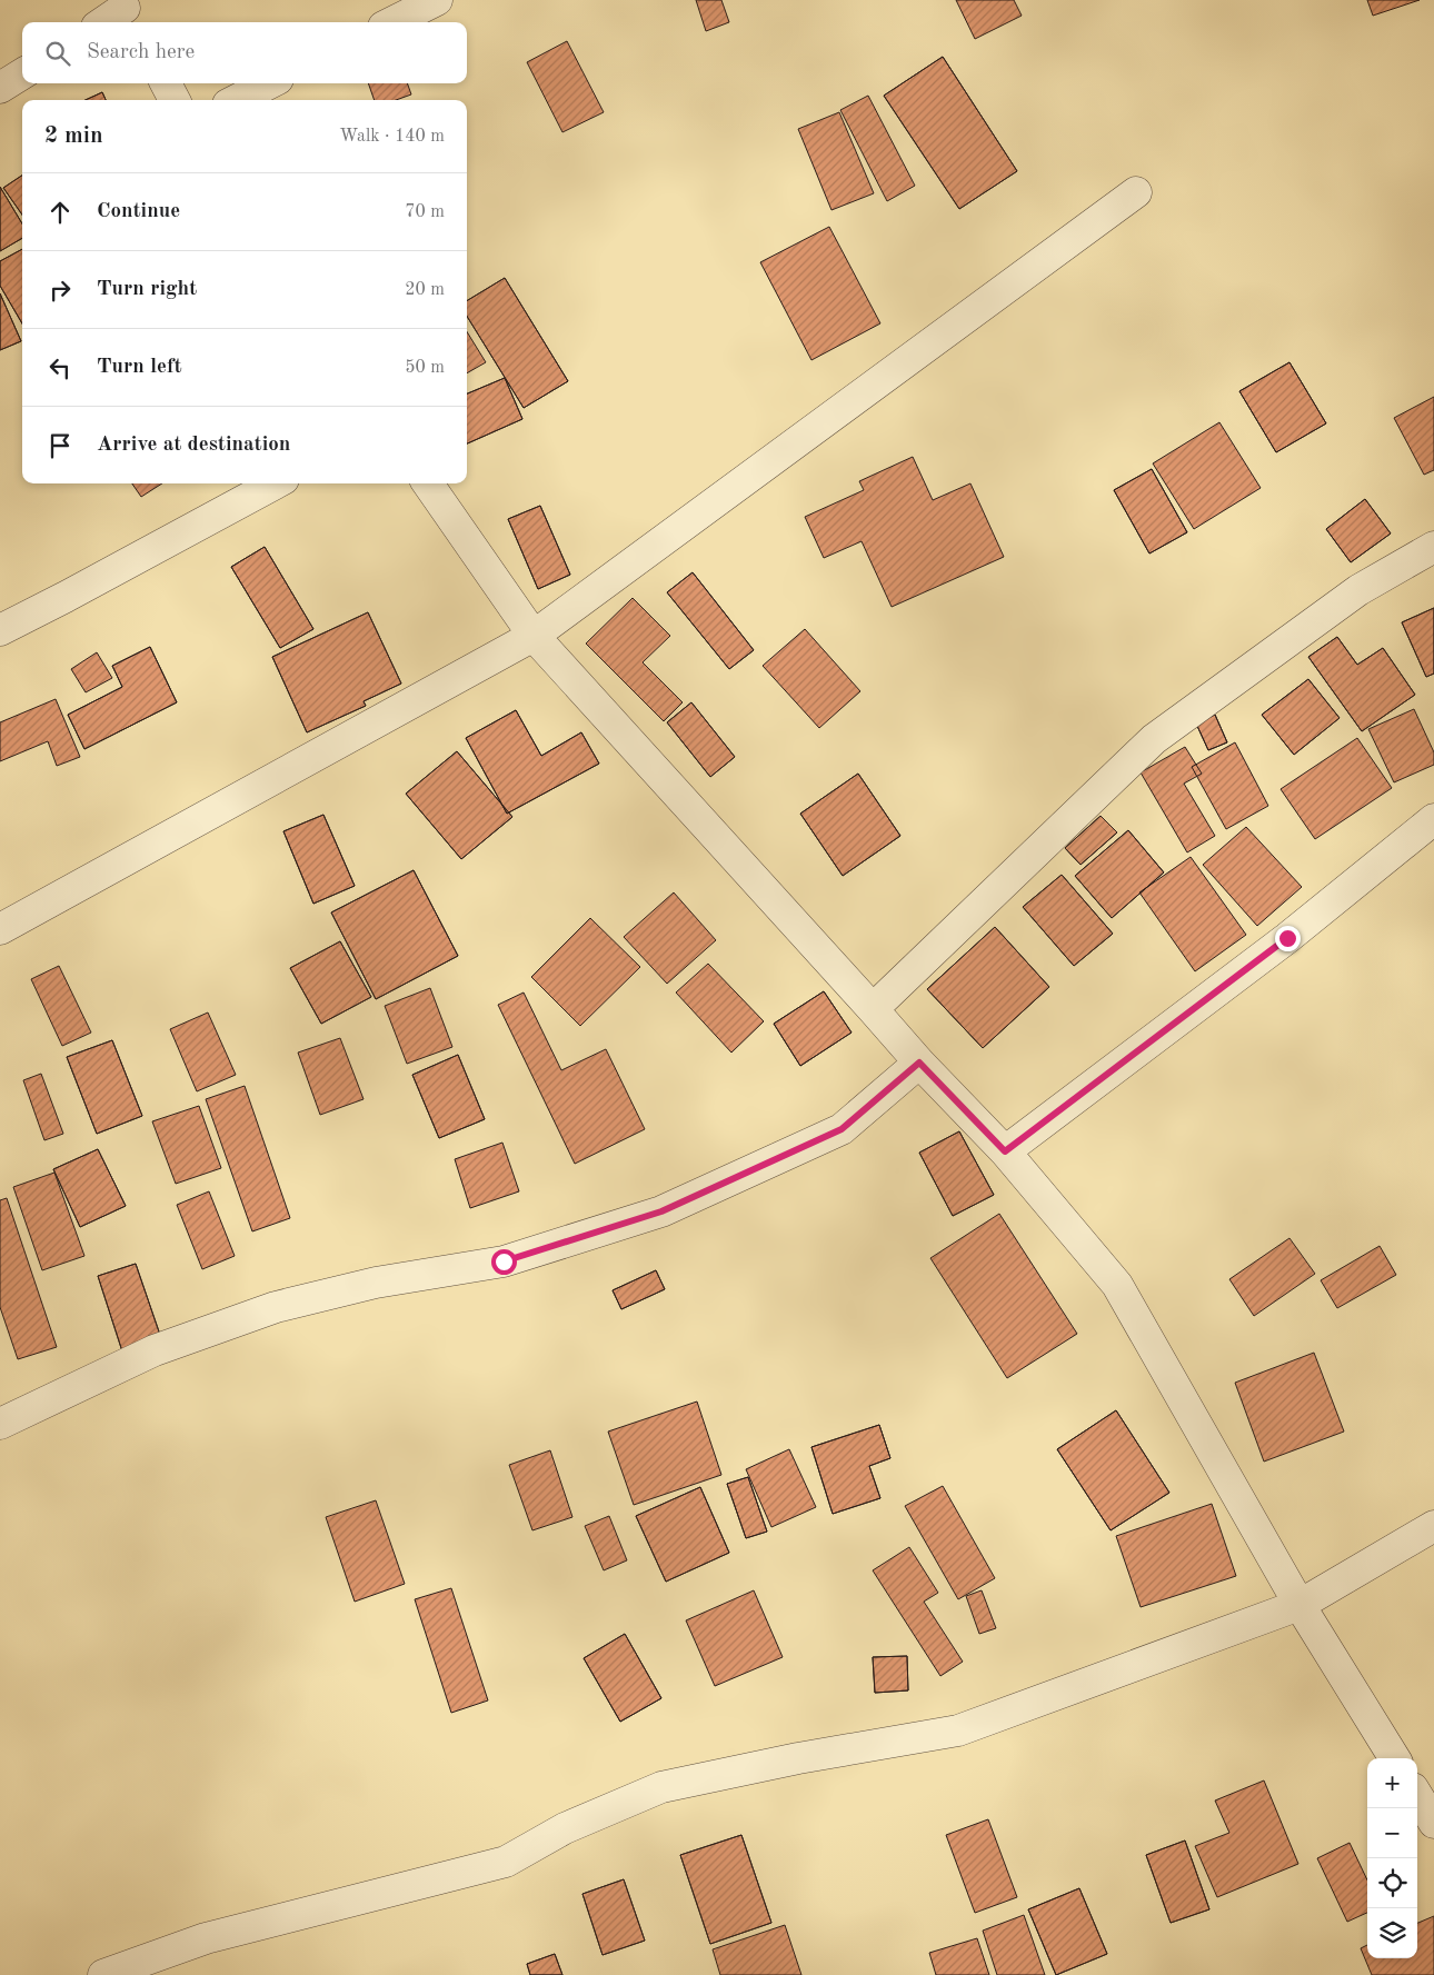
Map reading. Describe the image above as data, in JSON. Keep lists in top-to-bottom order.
{
  "page": {
    "search": "Search here",
    "heading": ["2 min", "Walk · 140 m"],
    "list": [
      ["Continue", "70 m"],
      ["Turn right", "20 m"],
      ["Turn left", "50 m"],
      "Arrive at destination"
    ],
    "map_buttons": ["+", "−"]
  }
}
